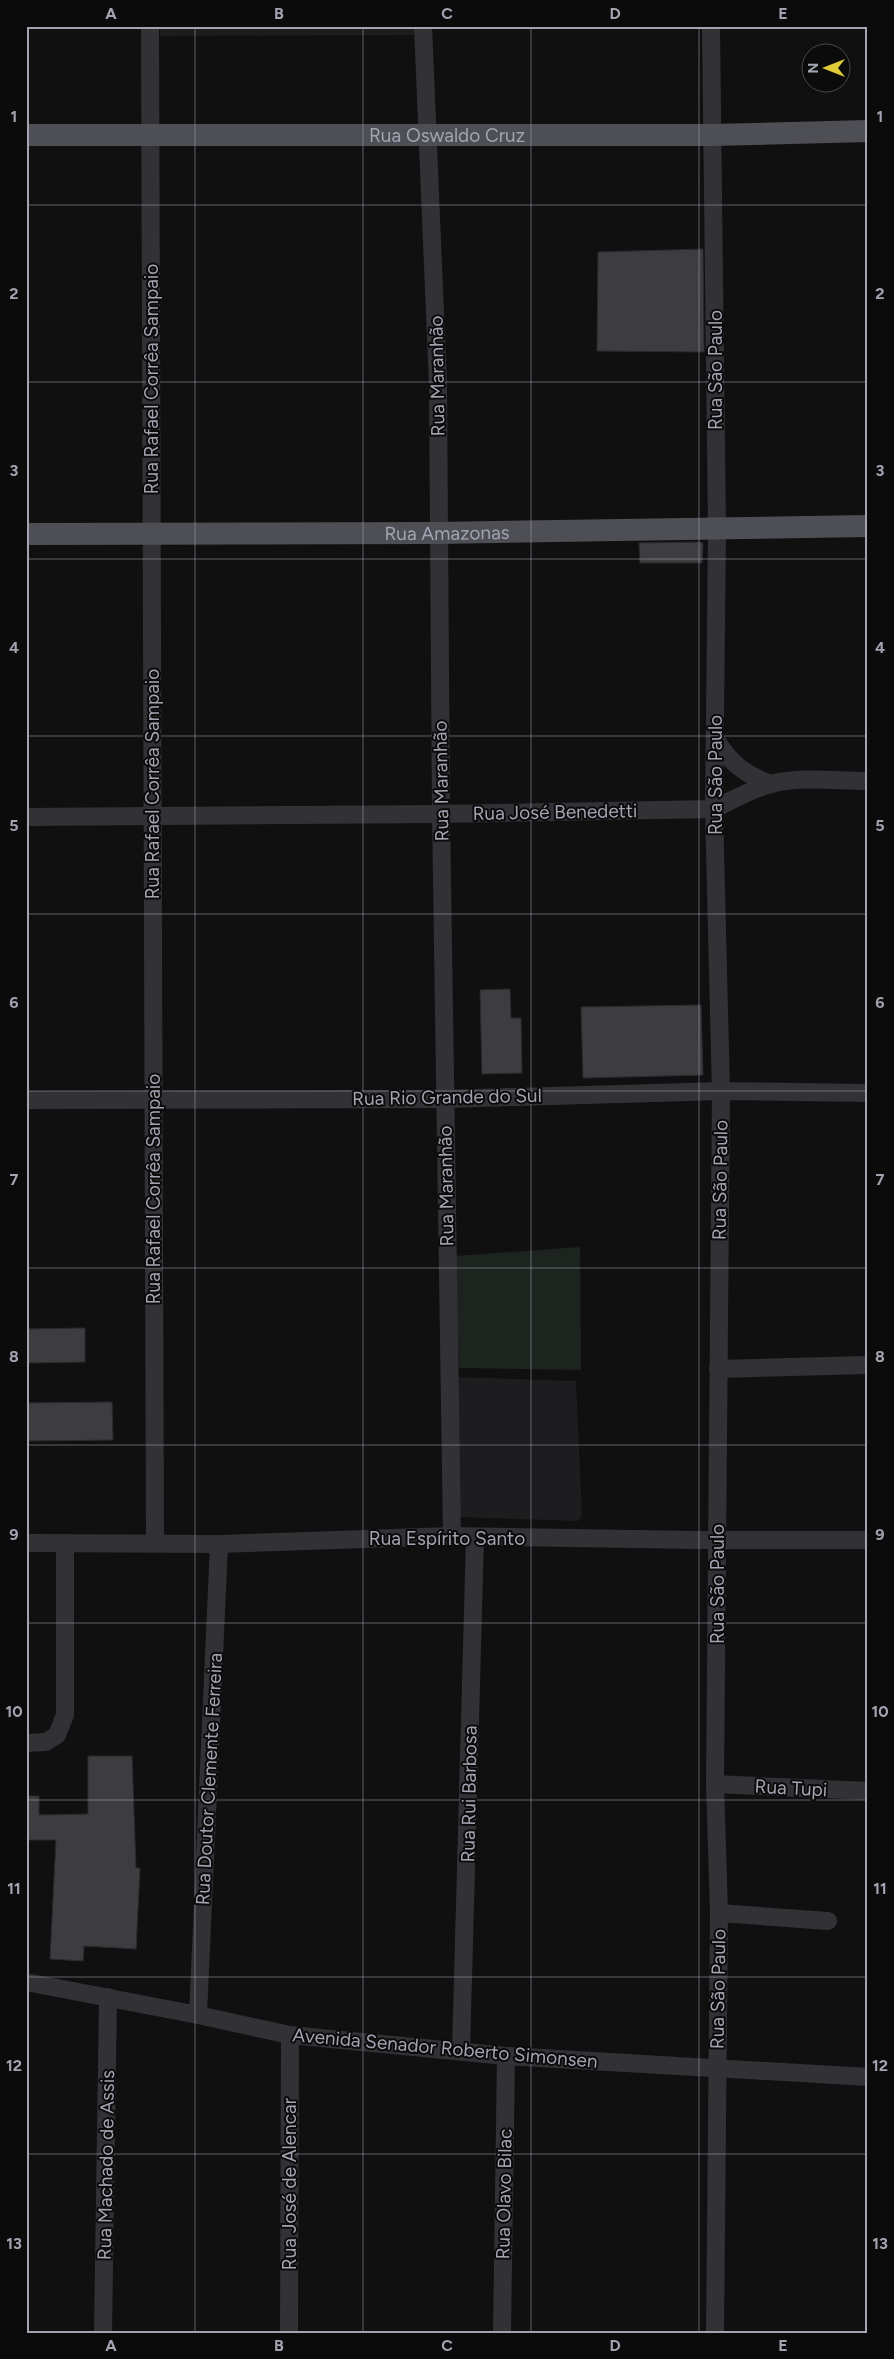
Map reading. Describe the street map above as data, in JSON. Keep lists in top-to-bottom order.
{
  "streets": {
    "main road": ["Rua Oswaldo Cruz", "Rua Amazonas"],
    "street": [
      "Rua São Paulo",
      "Rua Maranhão",
      "Rua Rafael Corrêa Sampaio",
      "Rua José Benedetti",
      "Rua Rio Grande do Sul",
      "Rua Espírito Santo",
      "Rua Doutor Clemente Ferreira",
      "Rua Tupi",
      "Rua Rui Barbosa",
      "Avenida Senador Roberto Simonsen",
      "Rua Machado de Assis",
      "Rua José de Alencar",
      "Rua Olavo Bilac"
    ]
  },
  "crossings": [
    ["Rua Oswaldo Cruz", "Rua São Paulo"],
    ["Rua Oswaldo Cruz", "Rua Maranhão"],
    ["Rua Oswaldo Cruz", "Rua Rafael Corrêa Sampaio"],
    ["Rua São Paulo", "Rua Amazonas"],
    ["Rua São Paulo", "Rua José Benedetti"],
    ["Rua São Paulo", "Rua Rio Grande do Sul"],
    ["Rua São Paulo", "Rua Espírito Santo"],
    ["Rua São Paulo", "Rua Tupi"],
    ["Rua São Paulo", "Avenida Senador Roberto Simonsen"],
    ["Rua Maranhão", "Rua Amazonas"],
    ["Rua Maranhão", "Rua José Benedetti"],
    ["Rua Maranhão", "Rua Rio Grande do Sul"],
    ["Rua Maranhão", "Rua Espírito Santo"],
    ["Rua Rafael Corrêa Sampaio", "Rua Amazonas"],
    ["Rua Rafael Corrêa Sampaio", "Rua José Benedetti"],
    ["Rua Rafael Corrêa Sampaio", "Rua Rio Grande do Sul"],
    ["Rua Rafael Corrêa Sampaio", "Rua Espírito Santo"],
    ["Rua Espírito Santo", "Rua Doutor Clemente Ferreira"],
    ["Rua Espírito Santo", "Rua Rui Barbosa"],
    ["Rua Doutor Clemente Ferreira", "Avenida Senador Roberto Simonsen"],
    ["Rua Rui Barbosa", "Avenida Senador Roberto Simonsen"],
    ["Avenida Senador Roberto Simonsen", "Rua Machado de Assis"],
    ["Avenida Senador Roberto Simonsen", "Rua José de Alencar"],
    ["Avenida Senador Roberto Simonsen", "Rua Olavo Bilac"]
  ],
  "north": "left",
  "grid": {
    "columns": [
      "A",
      "B",
      "C",
      "D",
      "E"
    ],
    "rows": [
      "1",
      "2",
      "3",
      "4",
      "5",
      "6",
      "7",
      "8",
      "9",
      "10",
      "11",
      "12",
      "13"
    ]
  }
}
